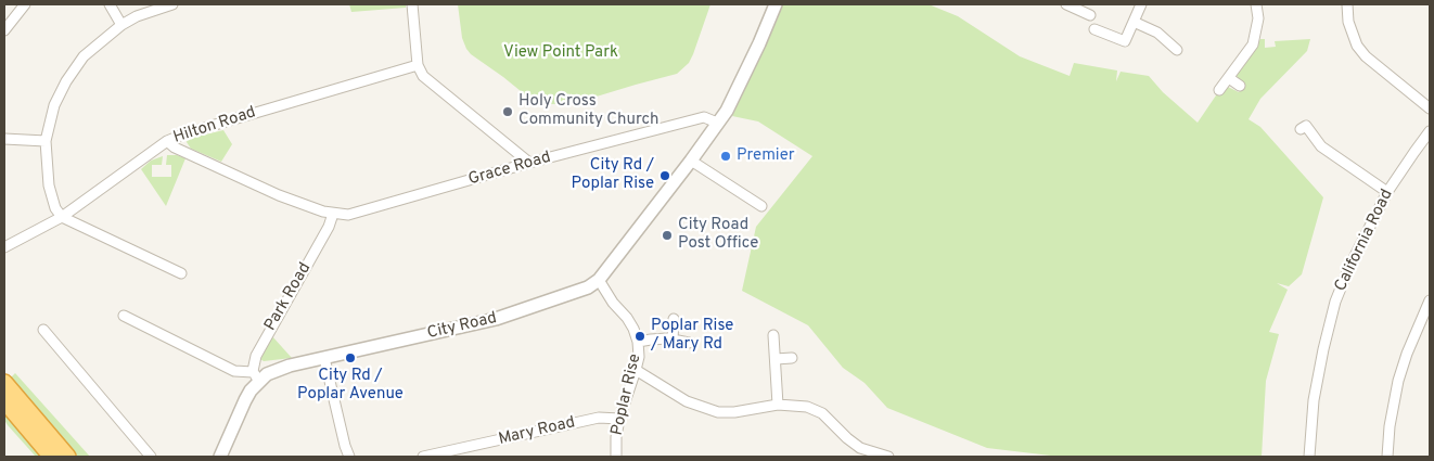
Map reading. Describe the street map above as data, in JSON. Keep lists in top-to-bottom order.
{
  "streets": {
    "street": [
      "Hilton Road",
      "Grace Road",
      "California Road",
      "Park Road",
      "City Road",
      "Poplar Rise",
      "Mary Road"
    ]
  },
  "crossings": [
    ["Grace Road", "Park Road"],
    ["Grace Road", "City Road"],
    ["Park Road", "City Road"],
    ["City Road", "Poplar Rise"],
    ["Poplar Rise", "Mary Road"]
  ],
  "parks": ["View Point Park"],
  "places": [
    "Holy Cross Community Church",
    "Premier",
    "City Rd / Poplar Rise",
    "City Road Post Office",
    "Poplar Rise / Mary Rd",
    "City Rd / Poplar Avenue"
  ]
}
